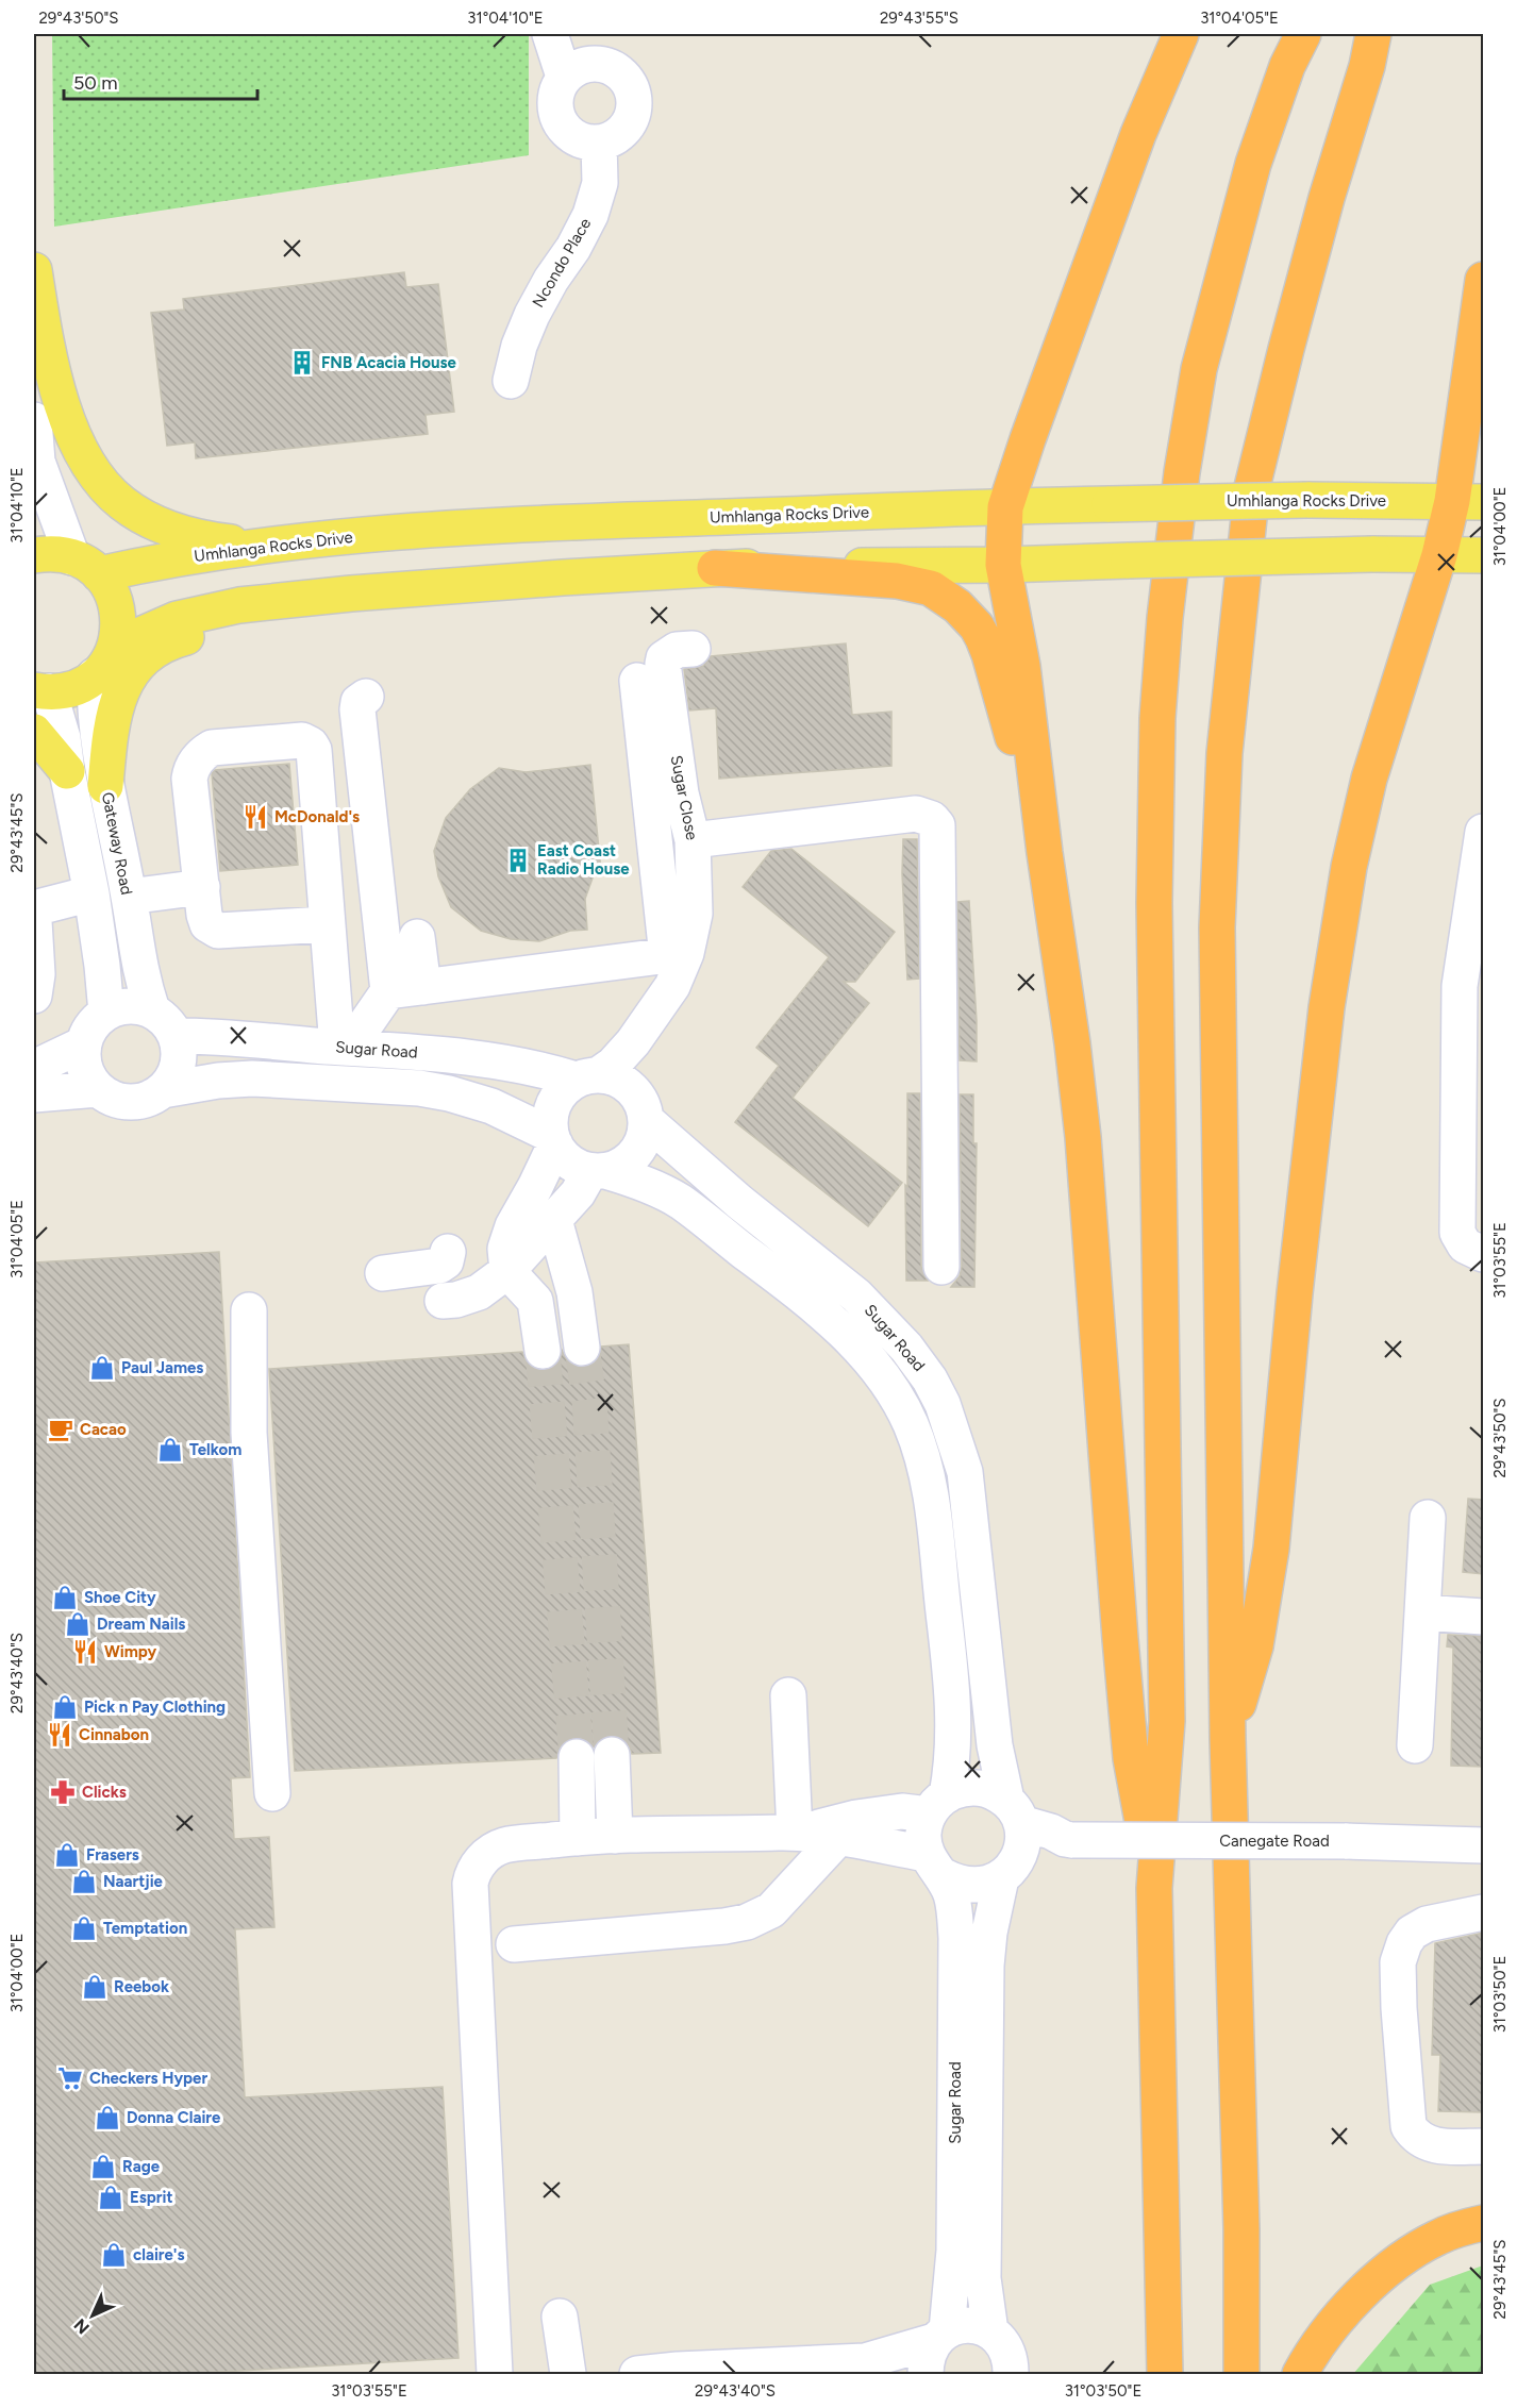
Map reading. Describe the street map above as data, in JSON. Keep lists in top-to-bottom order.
{
  "streets": {
    "main road": ["Umhlanga Rocks Drive"],
    "street": [
      "Ncondo Place",
      "Sugar Close",
      "Gateway Road",
      "Sugar Road",
      "Canegate Road"
    ]
  },
  "crossings": [
    ["Sugar Close", "Sugar Road"],
    ["Gateway Road", "Sugar Road"],
    ["Sugar Road", "Canegate Road"]
  ],
  "places": {
    "building": ["FNB Acacia House", "East Coast Radio House"],
    "restaurant": ["McDonald's", "Wimpy", "Cinnabon"],
    "shop": [
      "Paul James",
      "Telkom",
      "Shoe City",
      "Dream Nails",
      "Pick n Pay Clothing",
      "Frasers",
      "Naartjie",
      "Temptation",
      "Reebok",
      "Donna Claire",
      "Rage",
      "Esprit",
      "claire's"
    ],
    "cafe": ["Cacao"],
    "pharmacy": ["Clicks"],
    "supermarket": ["Checkers Hyper"]
  },
  "scale_bar": "50 m",
  "north": "bottom left",
  "coordinates": [
    "29°43'50\"S",
    "31°04'10\"E",
    "29°43'55\"S",
    "31°04'05\"E",
    "31°04'00\"E",
    "29°43'45\"S",
    "31°03'55\"E",
    "29°43'40\"S",
    "31°03'50\"E"
  ]
}
